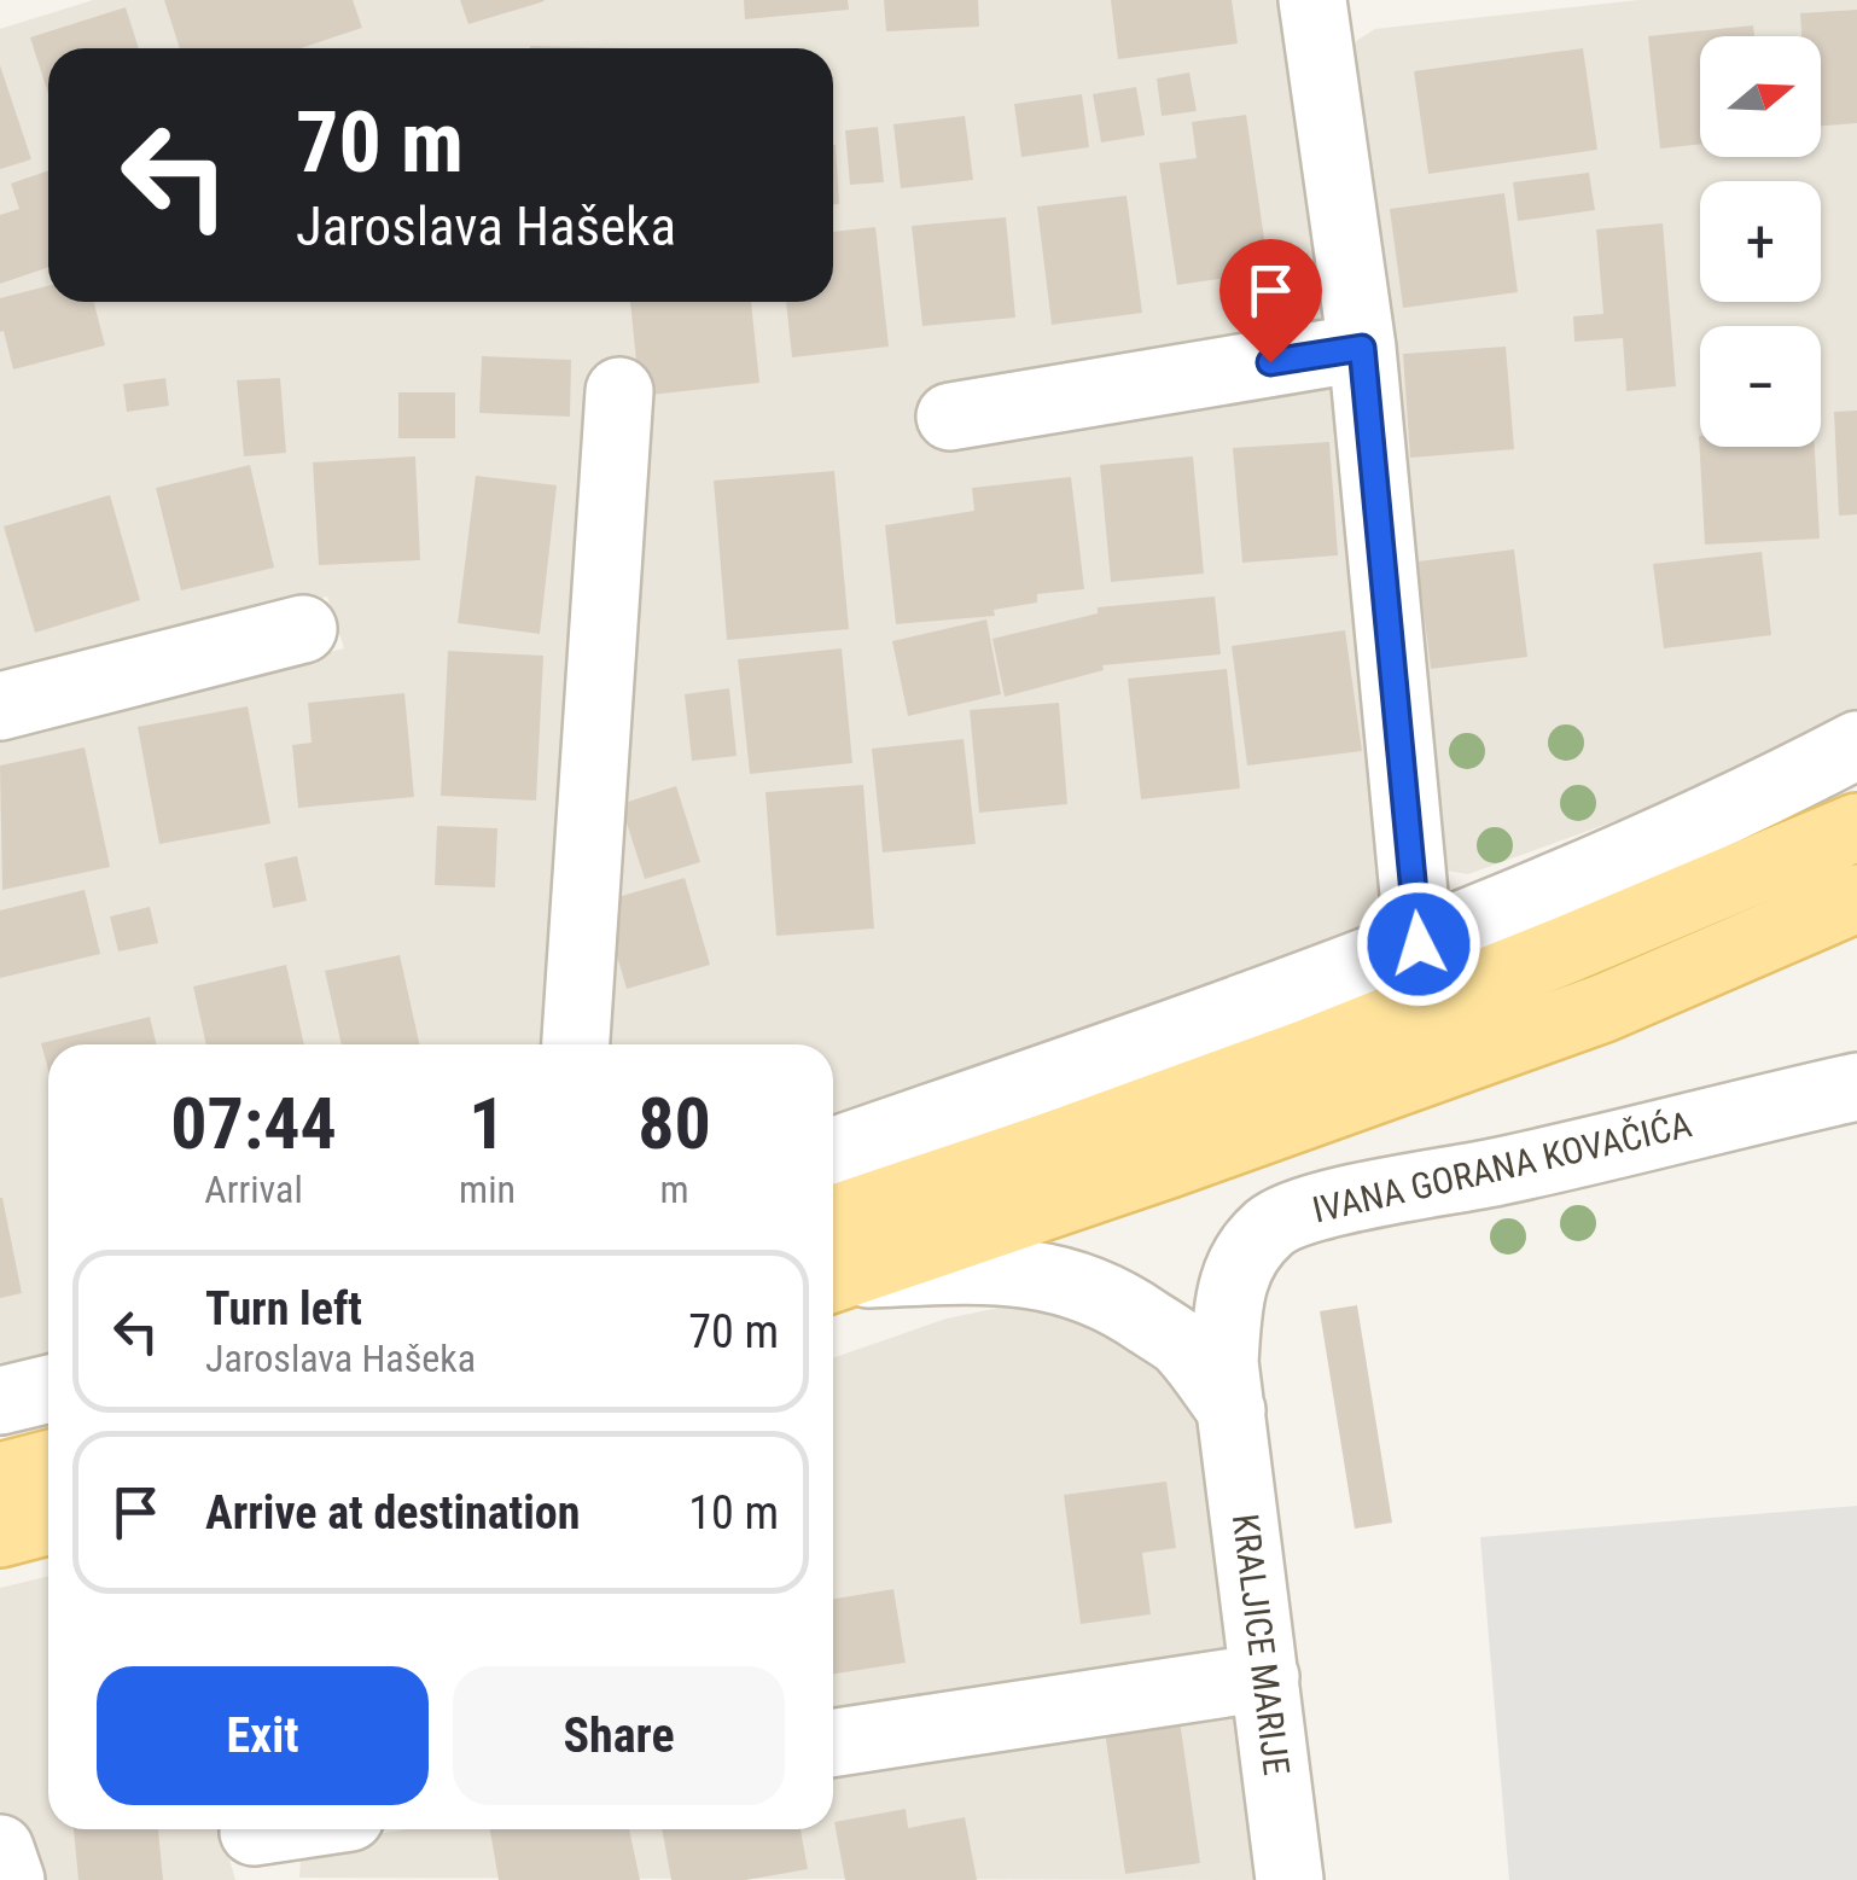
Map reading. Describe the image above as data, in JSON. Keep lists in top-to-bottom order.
{
  "streets": {
    "street": ["IVANA GORANA KOVAČIĆA", "KRALJICE MARIJE"]
  },
  "crossings": [
    ["IVANA GORANA KOVAČIĆA", "KRALJICE MARIJE"]
  ],
  "north": "right",
  "page": {
    "map_buttons": ["+", "−"],
    "turn": ["70 m", "Jaroslava Hašeka"],
    "eta": [
      "07:44",
      "Arrival",
      "1",
      "min",
      "80",
      "m"
    ],
    "list": [
      {
        "name": "Turn left",
        "note": "Jaroslava Hašeka",
        "value": "70 m"
      },
      {
        "name": "Arrive at destination",
        "value": "10 m"
      }
    ],
    "buttons": ["Exit", "Share"]
  }
}
